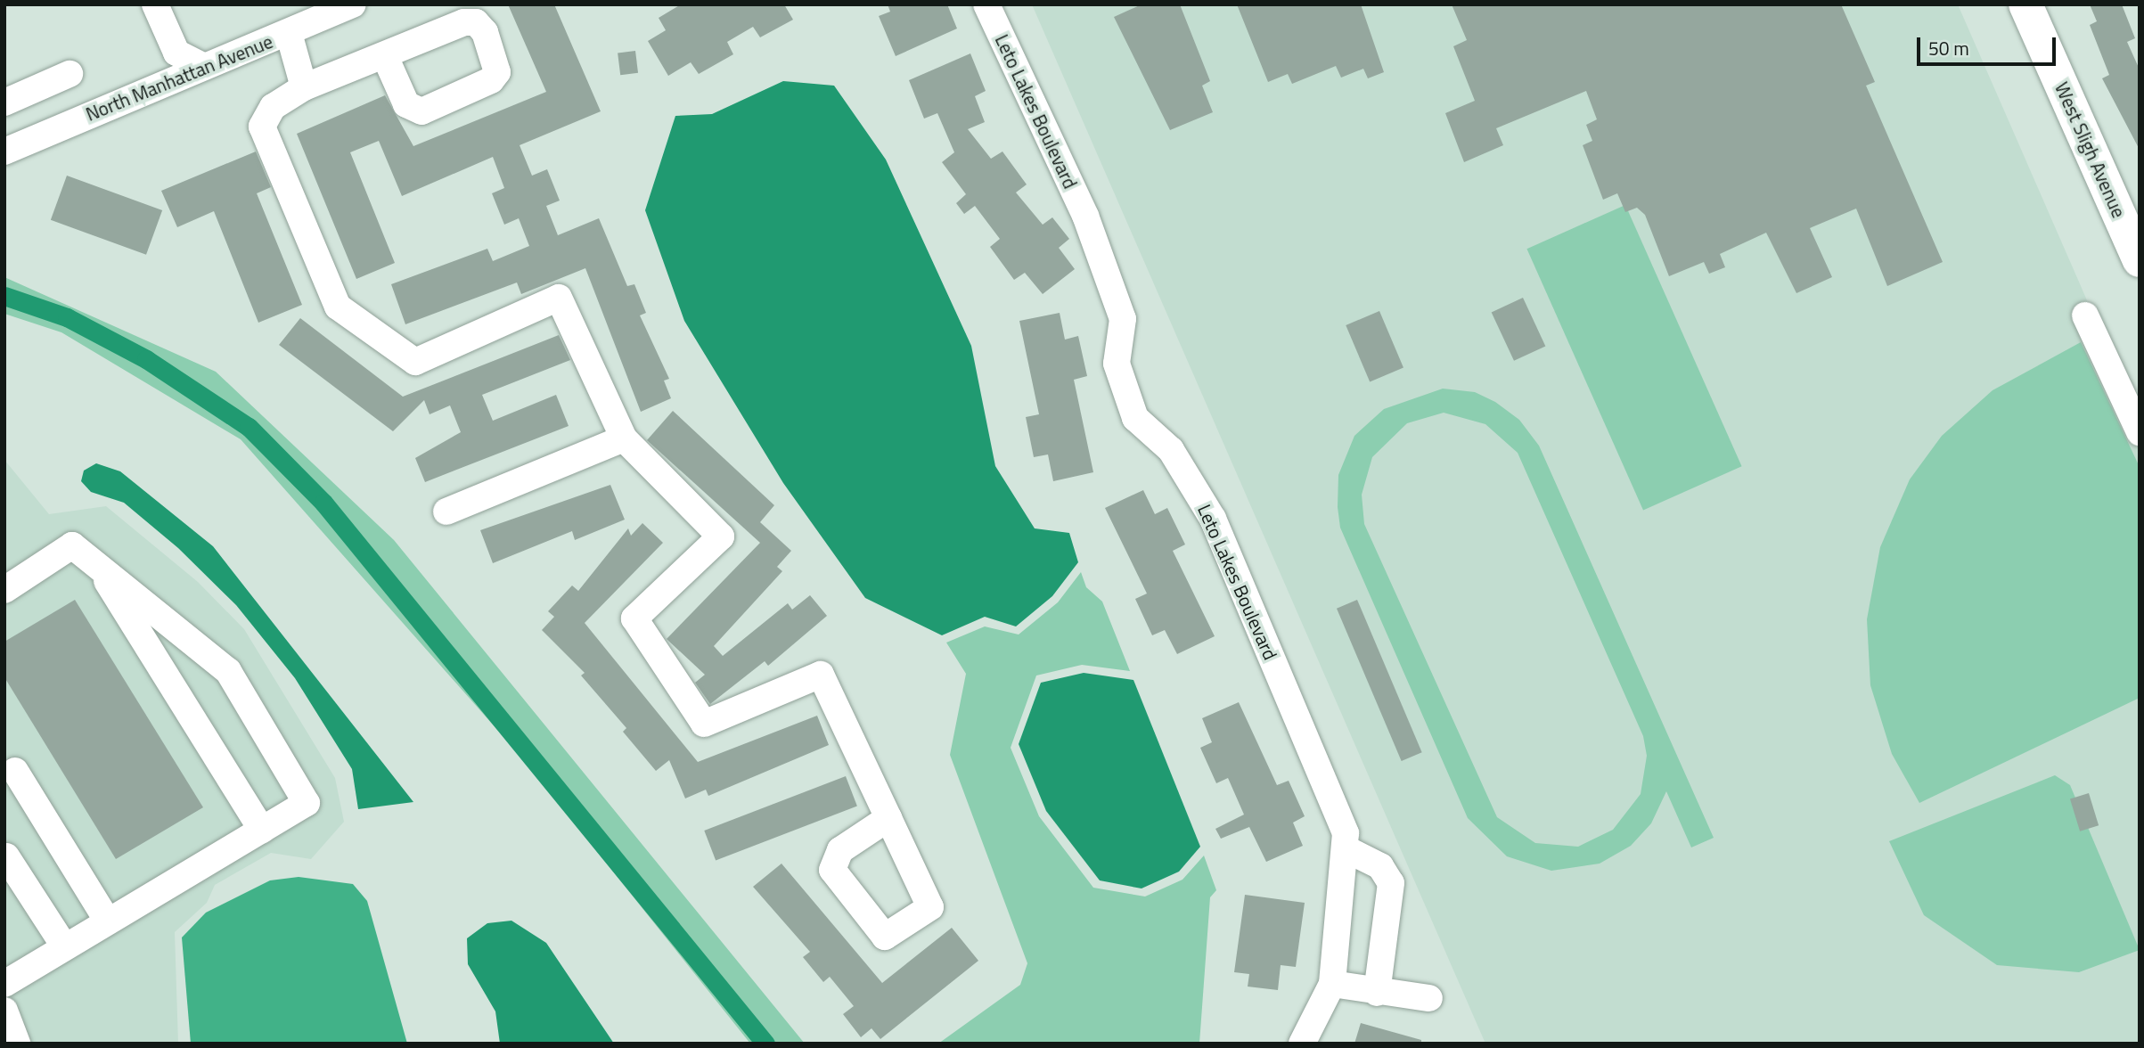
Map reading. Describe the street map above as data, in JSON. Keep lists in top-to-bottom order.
{
  "streets": {
    "main road": ["West Sligh Avenue"],
    "street": ["North Manhattan Avenue", "Leto Lakes Boulevard"]
  },
  "scale_bar": "50 m"
}
